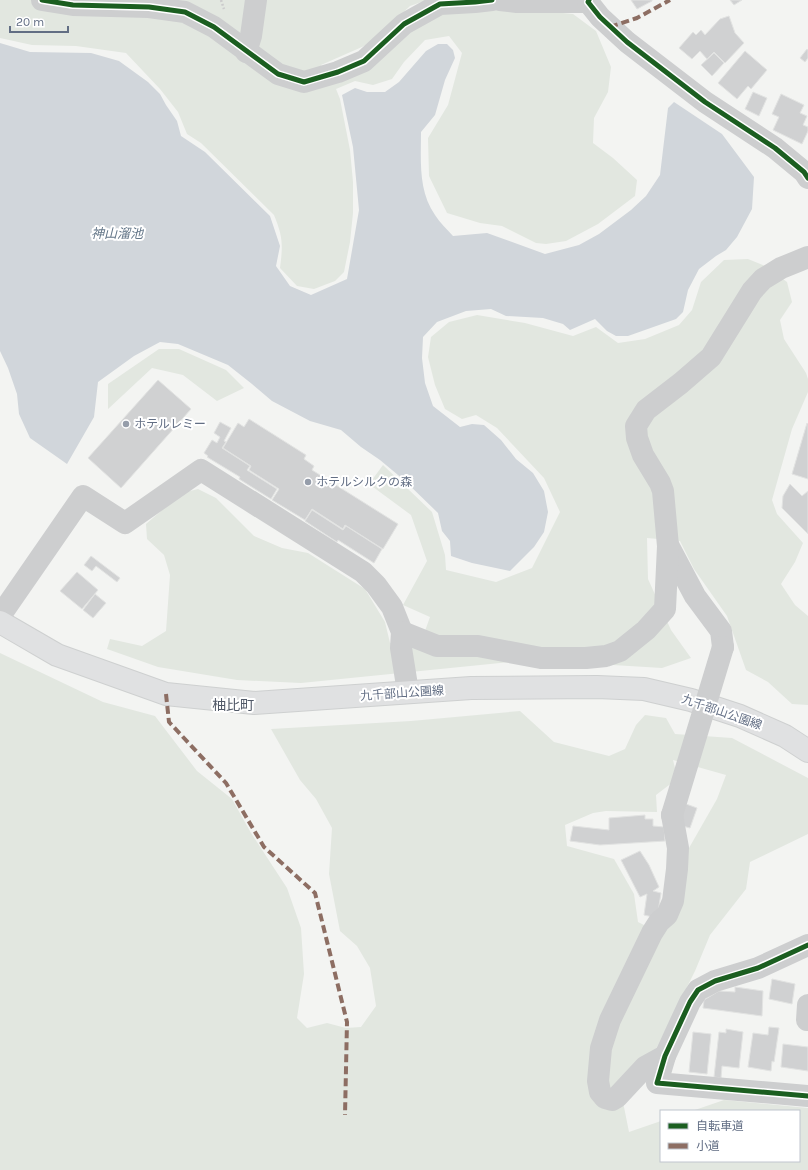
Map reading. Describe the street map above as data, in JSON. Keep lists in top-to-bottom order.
{
  "streets": {
    "main road": ["九千部山公園線"]
  },
  "districts": ["柚比町"],
  "water": ["神山溜池"],
  "places": ["ホテルレミー", "ホテルシルクの森"],
  "legend": ["自転車道", "小道"],
  "scale_bar": "20 m"
}
